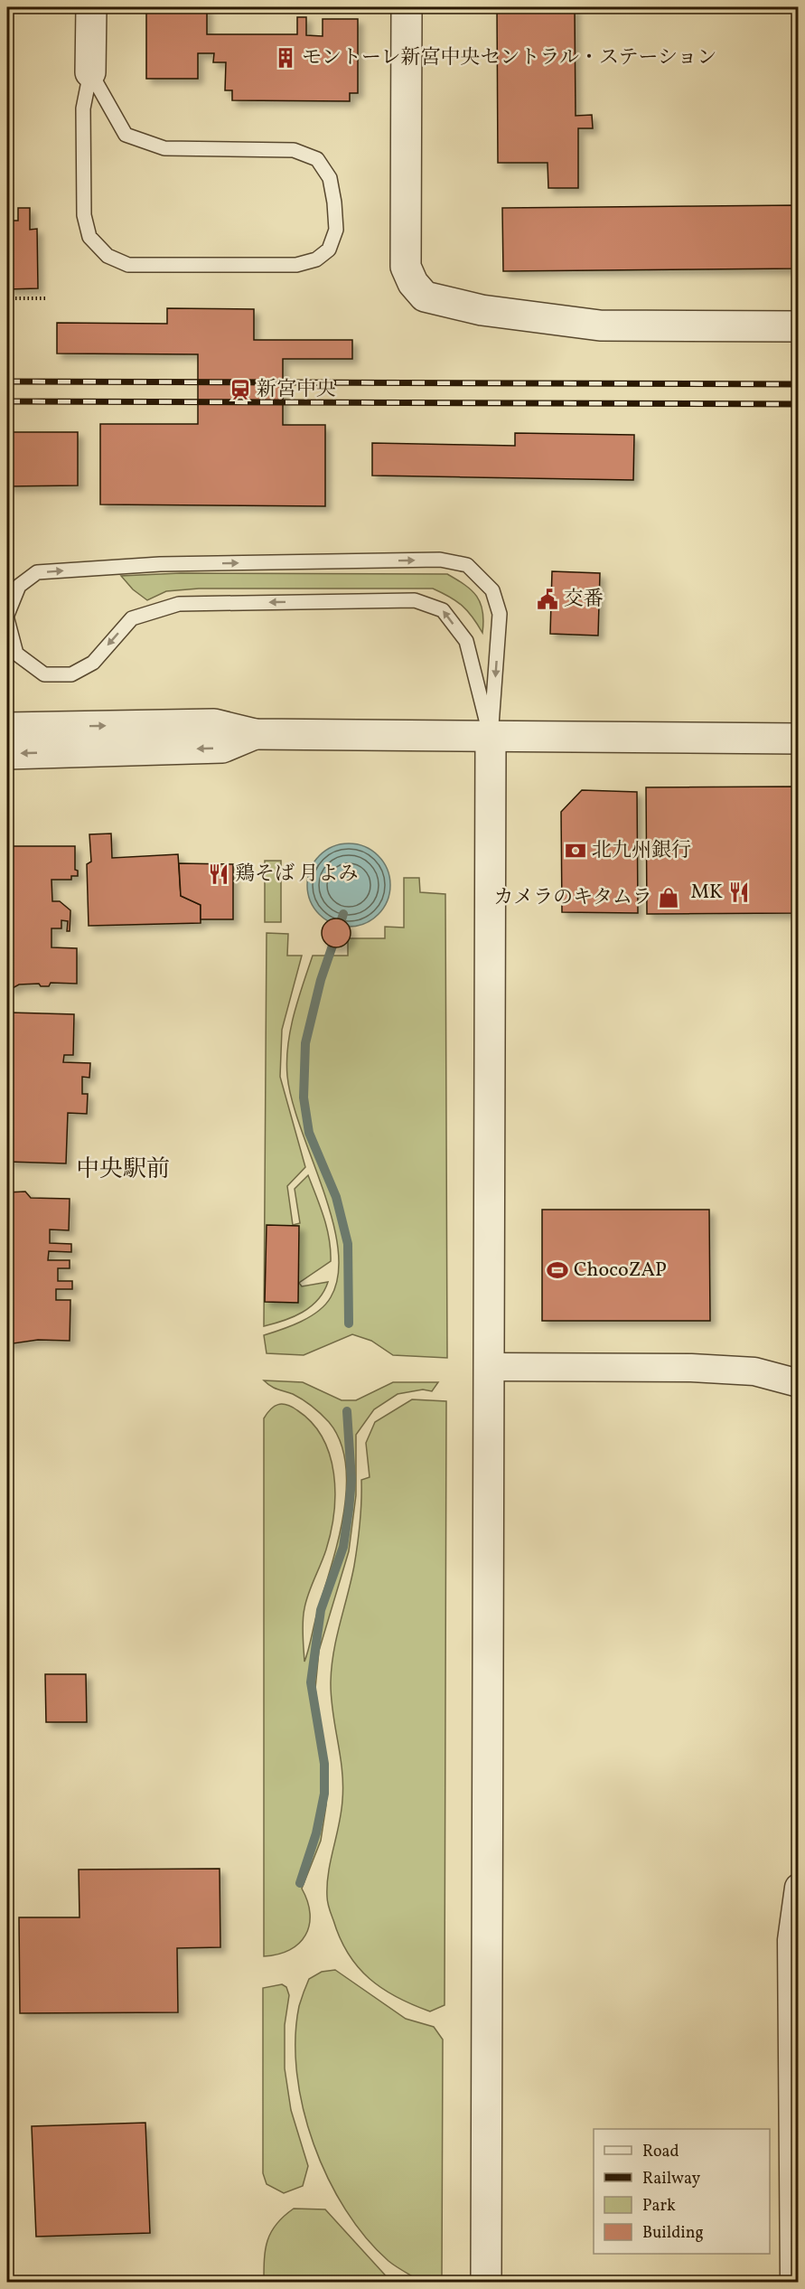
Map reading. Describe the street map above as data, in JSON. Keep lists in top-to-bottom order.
{
  "districts": ["中央駅前"],
  "places": {
    "building": ["モントーレ新宮中央セントラル・ステーション"],
    "station": ["新宮中央"],
    "public building": ["交番"],
    "bank": ["北九州銀行"],
    "restaurant": ["鶏そば 月よみ", "MK"],
    "shop": ["カメラのキタムラ"],
    "sports": ["ChocoZAP"]
  },
  "legend": [
    "Road",
    "Railway",
    "Park",
    "Building"
  ]
}
